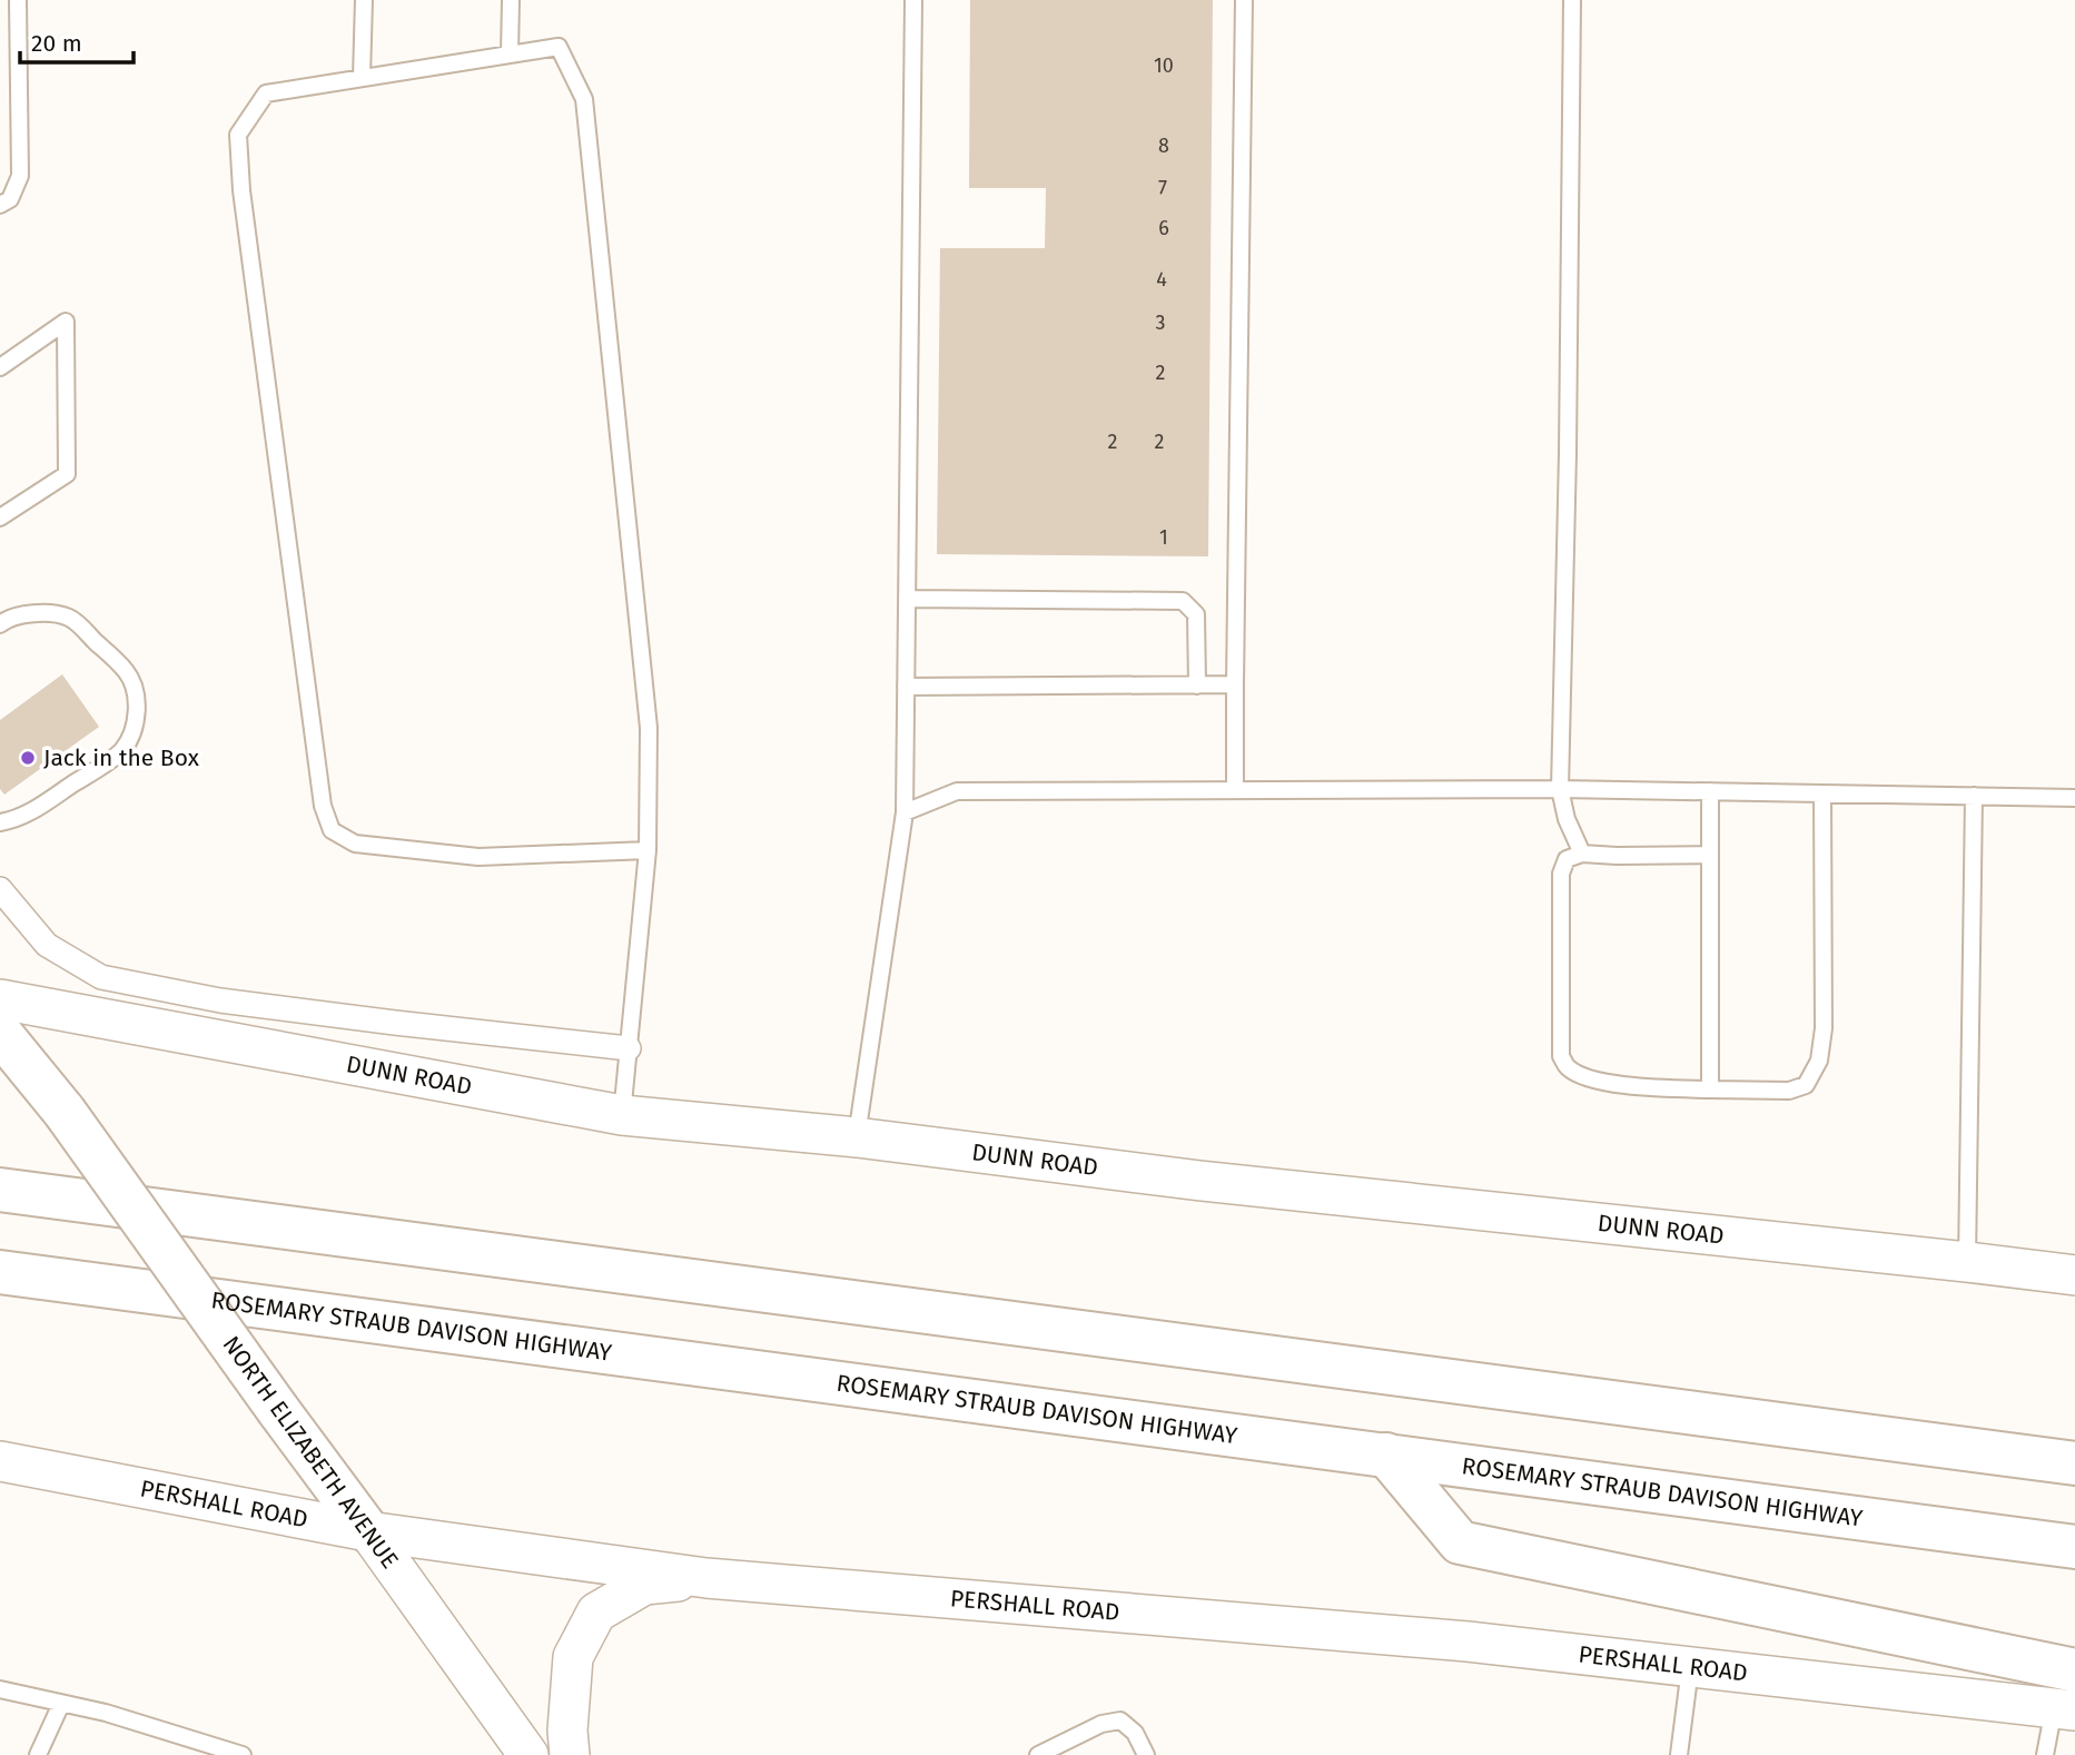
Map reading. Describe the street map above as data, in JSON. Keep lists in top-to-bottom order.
{
  "streets": {
    "main road": ["ROSEMARY STRAUB DAVISON HIGHWAY", "NORTH ELIZABETH AVENUE"],
    "street": ["DUNN ROAD", "PERSHALL ROAD"]
  },
  "crossings": [
    ["NORTH ELIZABETH AVENUE", "PERSHALL ROAD"]
  ],
  "places": ["Jack in the Box"],
  "house_numbers": [
    "10",
    "8",
    "7",
    "6",
    "4",
    "3",
    "2",
    "2",
    "2",
    "1"
  ],
  "scale_bar": "20 m"
}
